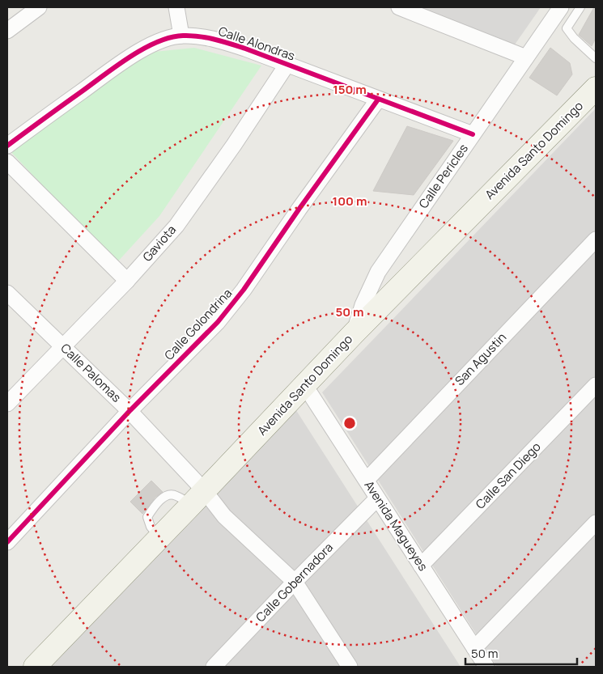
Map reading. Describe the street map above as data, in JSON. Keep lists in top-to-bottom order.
{
  "streets": {
    "main road": ["Avenida Santo Domingo"],
    "street": [
      "Calle Alondras",
      "Calle Pericles",
      "Gaviota",
      "Calle Golondrina",
      "San Agustin",
      "Calle Palomas",
      "Calle San Diego",
      "Avenida Magueyes",
      "Calle Gobernadora"
    ]
  },
  "crossings": [
    ["Calle Alondras", "Calle Pericles"],
    ["Calle Alondras", "Gaviota"],
    ["Calle Alondras", "Calle Golondrina"],
    ["Avenida Santo Domingo", "Calle Pericles"],
    ["Avenida Santo Domingo", "Calle Palomas"],
    ["Avenida Santo Domingo", "Avenida Magueyes"],
    ["Gaviota", "Calle Palomas"],
    ["Calle Golondrina", "Calle Palomas"],
    ["San Agustin", "Avenida Magueyes"],
    ["Calle Palomas", "Calle Gobernadora"],
    ["Calle San Diego", "Avenida Magueyes"],
    ["Avenida Magueyes", "Calle Gobernadora"]
  ],
  "scale_bar": "50 m",
  "rings": ["150 m", "100 m", "50 m"]
}
